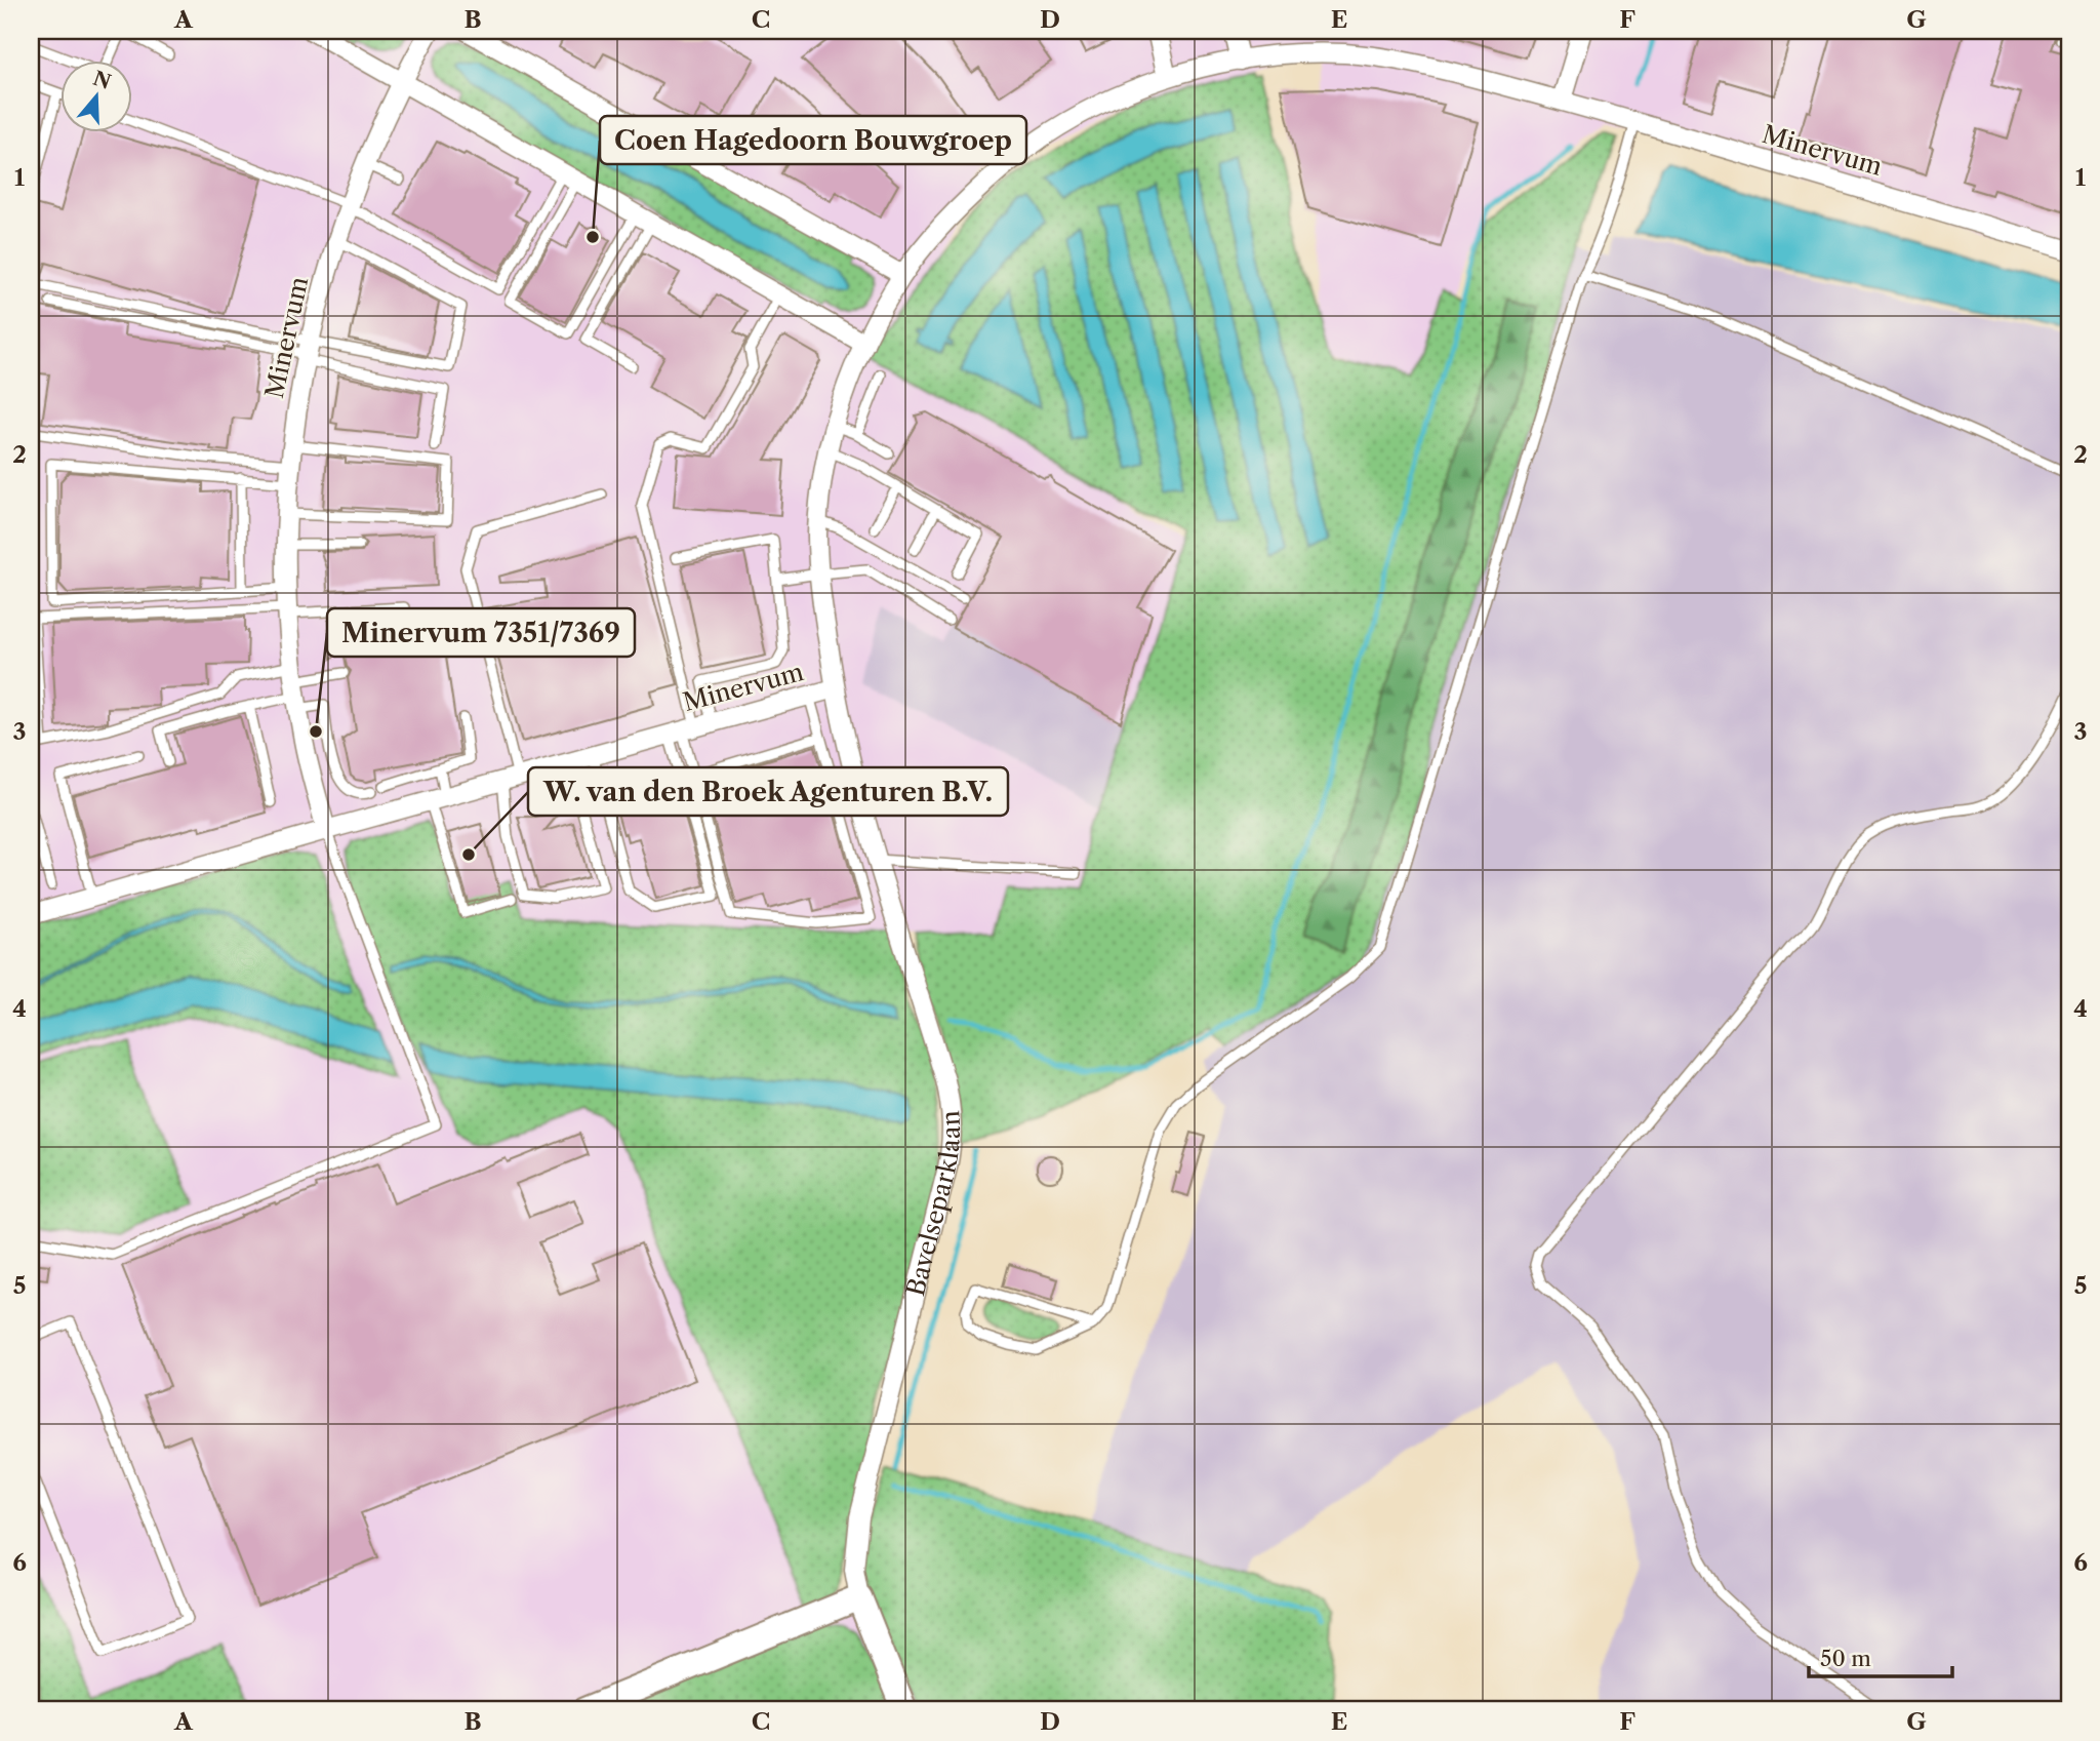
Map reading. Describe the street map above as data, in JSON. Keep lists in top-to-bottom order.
{
  "streets": {
    "street": ["Minervum", "Bavelseparklaan"]
  },
  "crossings": [
    ["Minervum", "Bavelseparklaan"]
  ],
  "places": ["Coen Hagedoorn Bouwgroep", "Minervum 7351/7369", "W. van den Broek Agenturen B.V."],
  "scale_bar": "50 m",
  "north": "top",
  "grid": {
    "columns": [
      "A",
      "B",
      "C",
      "D",
      "E",
      "F",
      "G"
    ],
    "rows": [
      "1",
      "2",
      "3",
      "4",
      "5",
      "6"
    ]
  }
}
